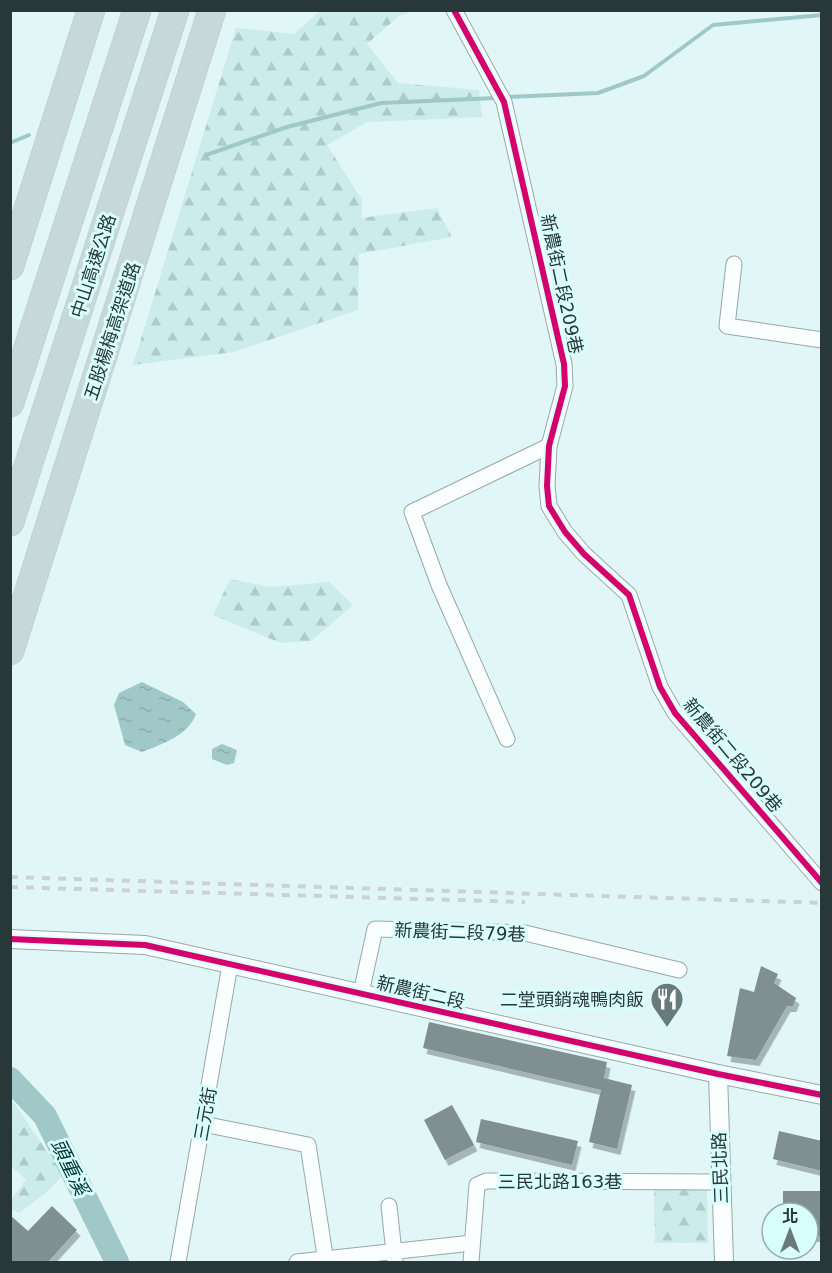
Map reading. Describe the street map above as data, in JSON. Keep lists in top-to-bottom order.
{
  "streets": {
    "highway": ["中山高速公路", "五股楊梅高架道路"],
    "street": [
      "新農街二段209巷",
      "新農街二段79巷",
      "新農街二段",
      "三元街",
      "三民北路",
      "三民北路163巷"
    ]
  },
  "crossings": [
    ["新農街二段79巷", "新農街二段"],
    ["新農街二段", "三元街"],
    ["新農街二段", "三民北路"],
    ["三民北路", "三民北路163巷"]
  ],
  "water": ["頭重溪"],
  "places": {
    "restaurant": ["二堂頭銷魂鴨肉飯"]
  },
  "north": "top"
}
